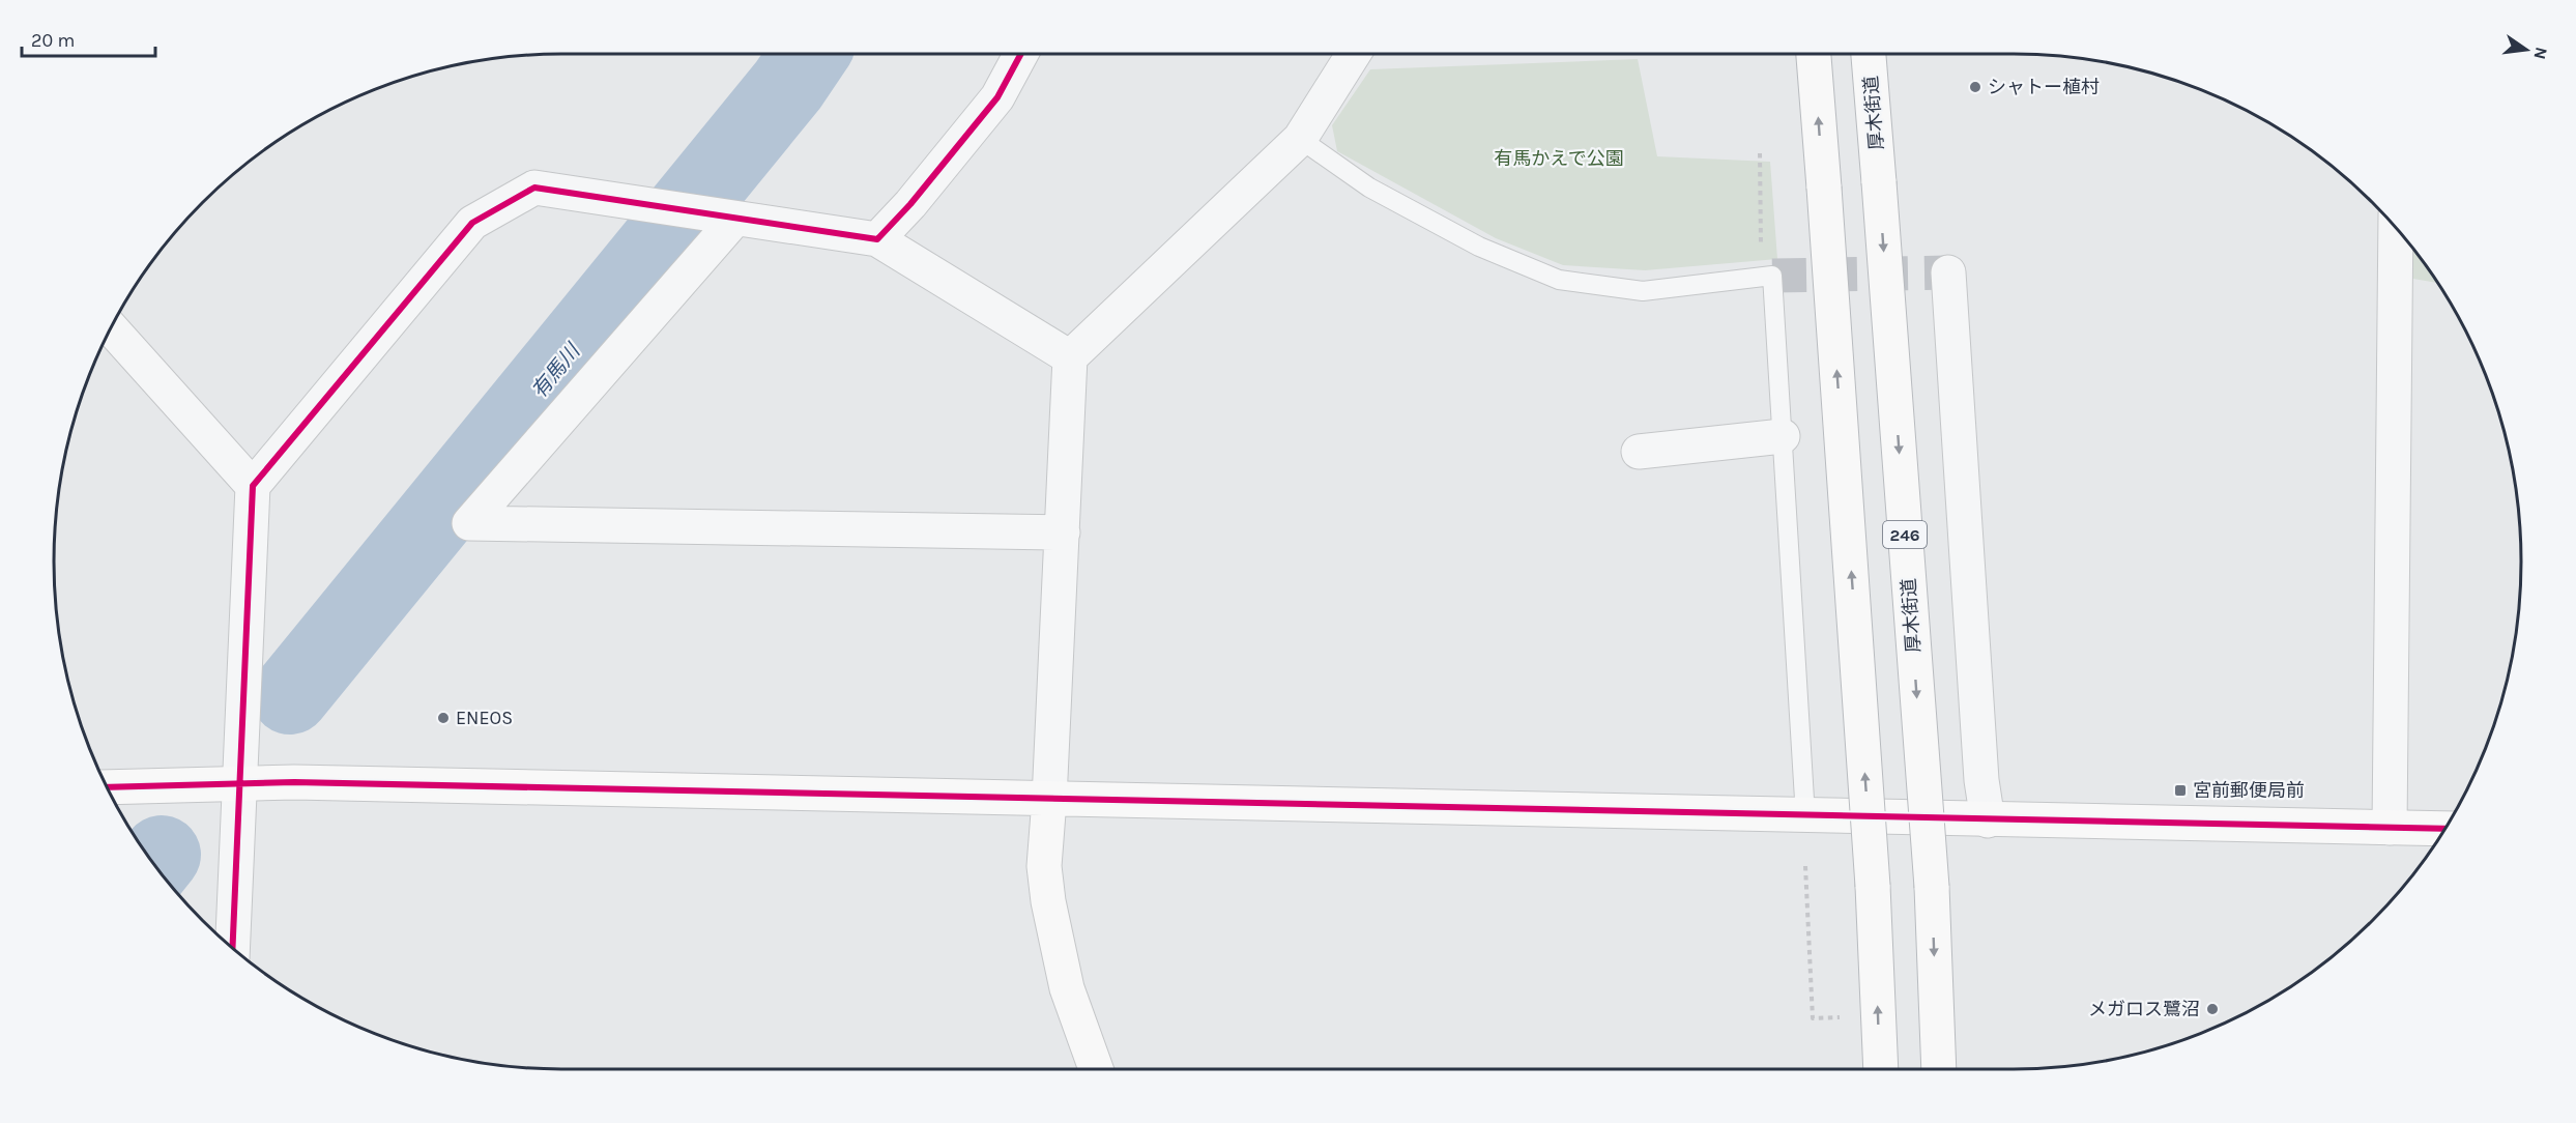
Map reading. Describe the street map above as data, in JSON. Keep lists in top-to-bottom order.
{
  "streets": {
    "main road": ["厚木街道", "246"]
  },
  "water": ["有馬川"],
  "parks": ["有馬かえで公園"],
  "places": {
    "other": ["シャトー植村", "ENEOS", "メガロス鷺沼"],
    "transit": ["宮前郵便局前"]
  },
  "scale_bar": "20 m",
  "north": "right"
}
